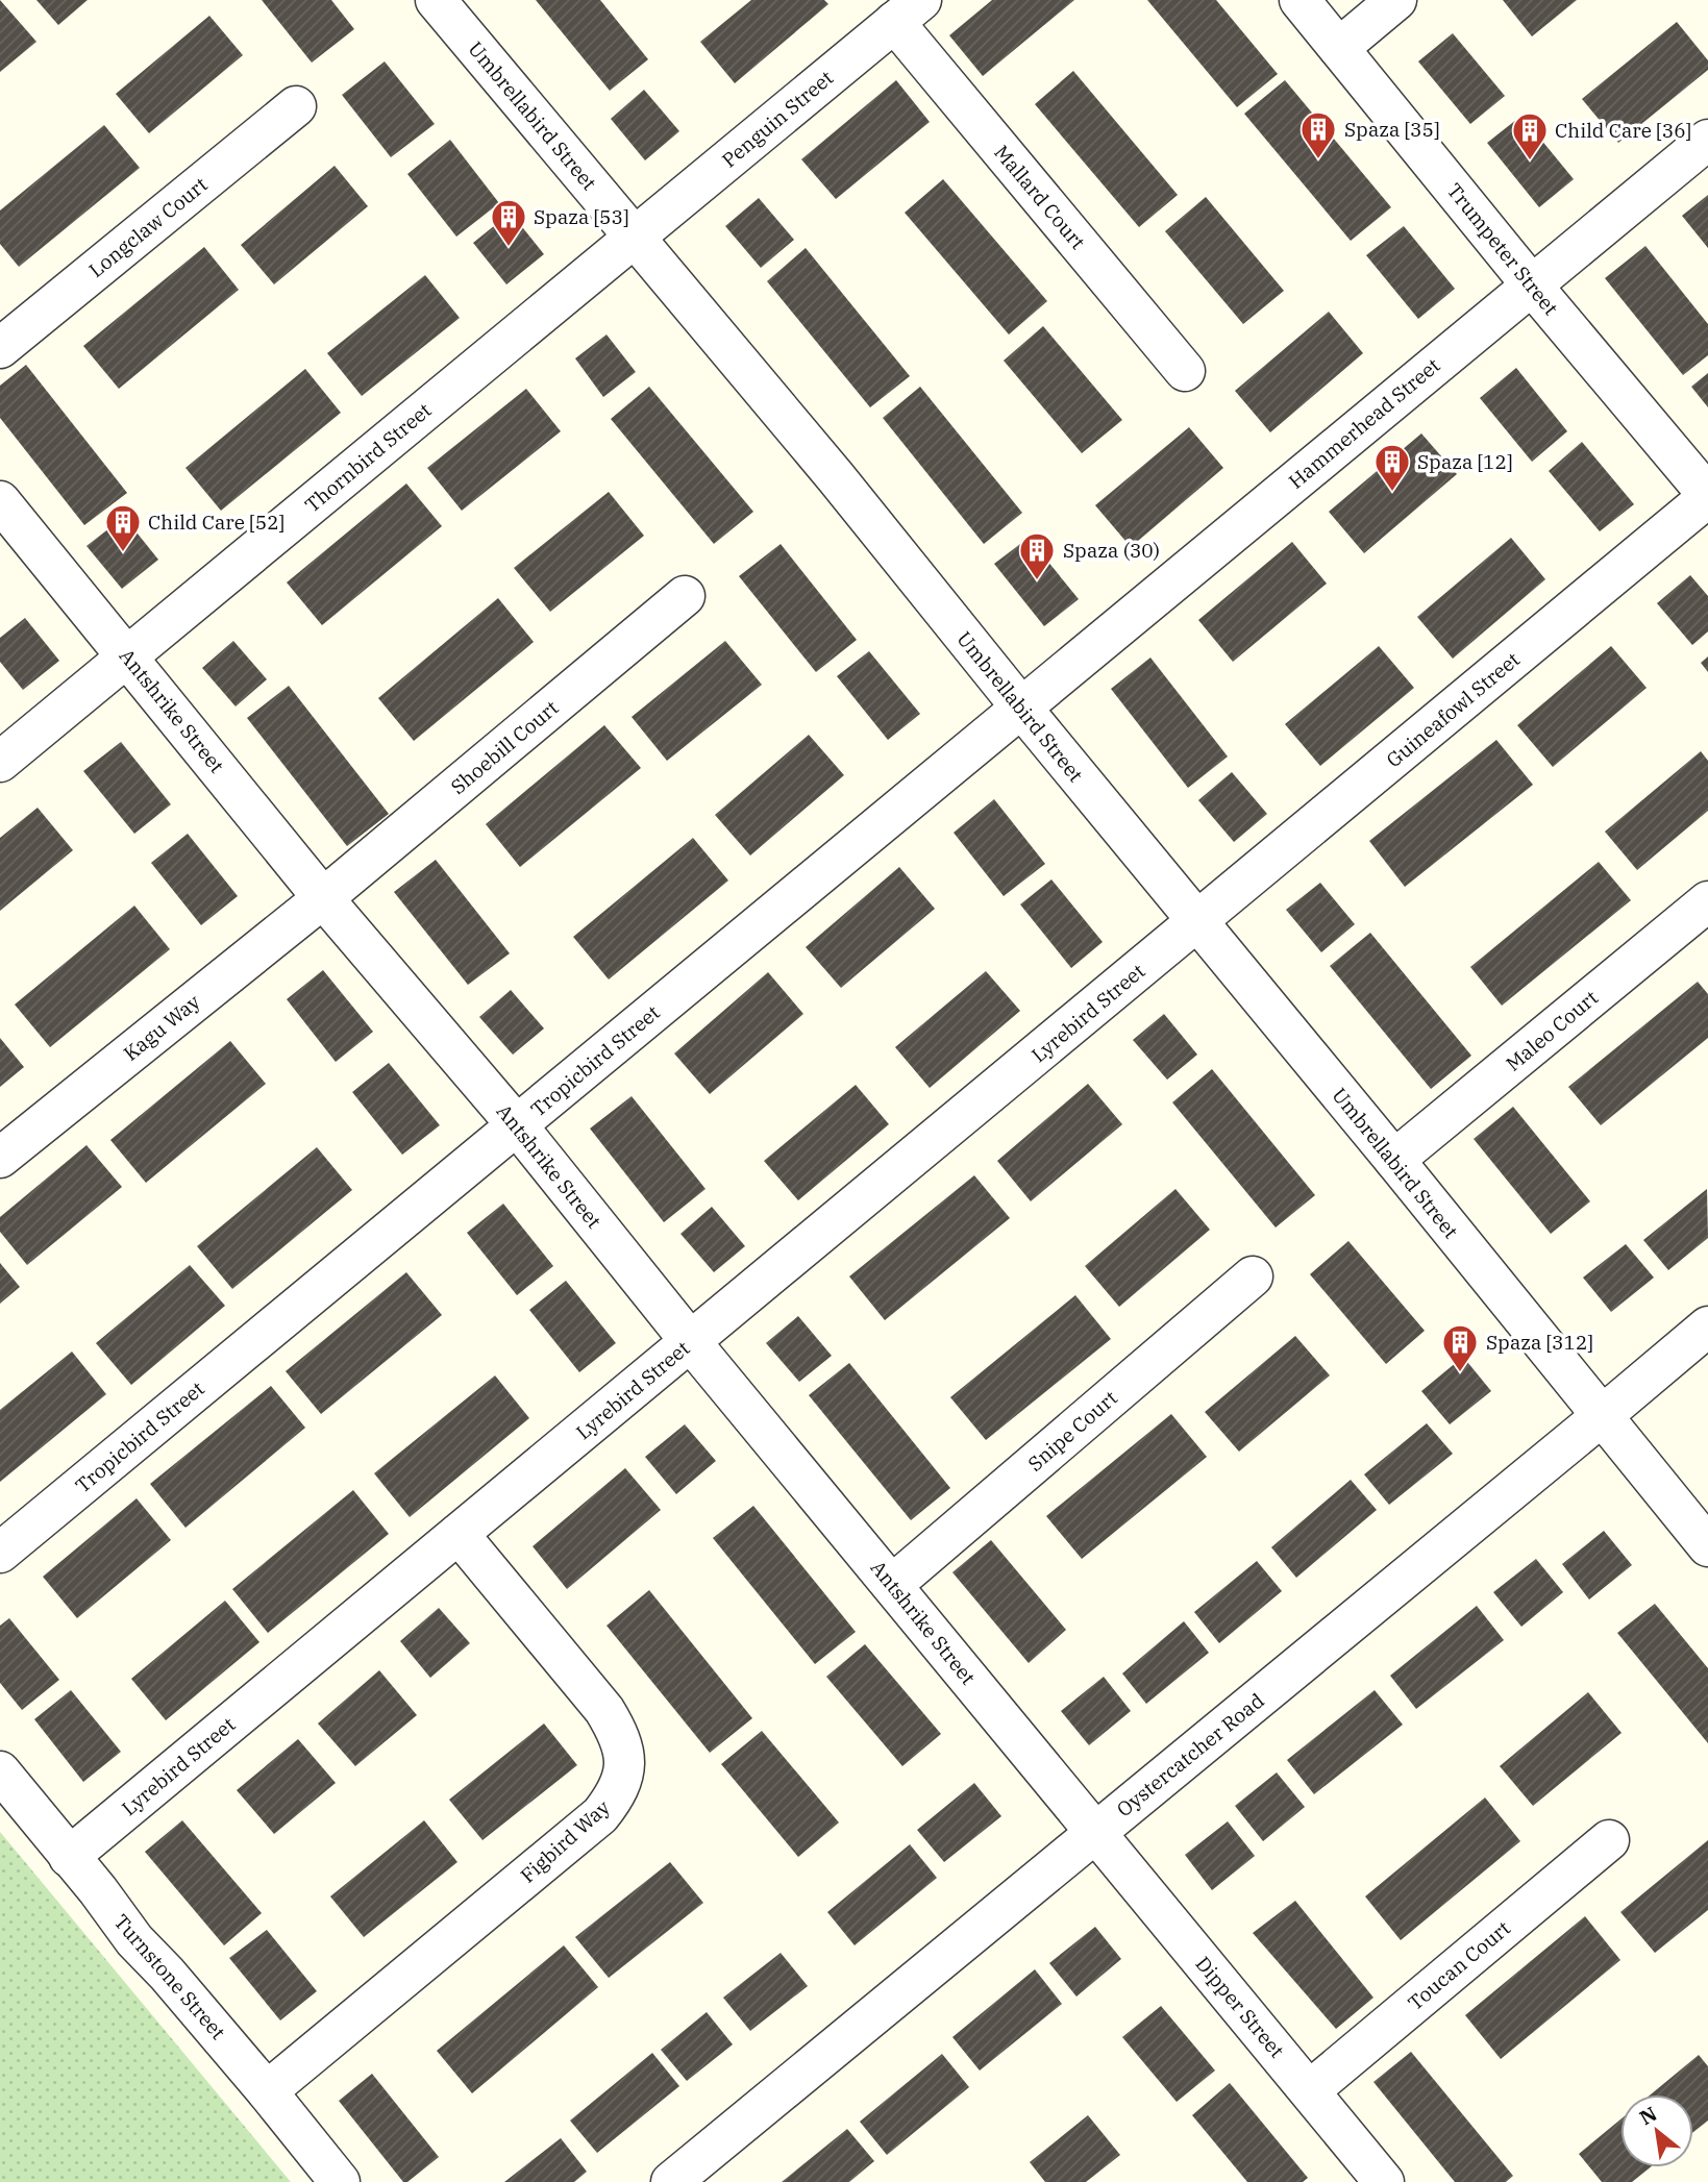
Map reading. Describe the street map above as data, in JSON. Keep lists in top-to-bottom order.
{
  "streets": {
    "street": [
      "Umbrellabird Street",
      "Penguin Street",
      "Mallard Court",
      "Longclaw Court",
      "Trumpeter Street",
      "Hammerhead Street",
      "Thornbird Street",
      "Guineafowl Street",
      "Antshrike Street",
      "Shoebill Court",
      "Lyrebird Street",
      "Kagu Way",
      "Maleo Court",
      "Tropicbird Street",
      "Snipe Court",
      "Oystercatcher Road",
      "Figbird Way",
      "Toucan Court",
      "Turnstone Street",
      "Dipper Street"
    ]
  },
  "crossings": [
    ["Umbrellabird Street", "Penguin Street"],
    ["Umbrellabird Street", "Hammerhead Street"],
    ["Umbrellabird Street", "Thornbird Street"],
    ["Umbrellabird Street", "Guineafowl Street"],
    ["Umbrellabird Street", "Lyrebird Street"],
    ["Umbrellabird Street", "Maleo Court"],
    ["Umbrellabird Street", "Tropicbird Street"],
    ["Umbrellabird Street", "Oystercatcher Road"],
    ["Penguin Street", "Mallard Court"],
    ["Penguin Street", "Thornbird Street"],
    ["Trumpeter Street", "Hammerhead Street"],
    ["Trumpeter Street", "Guineafowl Street"],
    ["Hammerhead Street", "Tropicbird Street"],
    ["Thornbird Street", "Antshrike Street"],
    ["Guineafowl Street", "Lyrebird Street"],
    ["Antshrike Street", "Shoebill Court"],
    ["Antshrike Street", "Lyrebird Street"],
    ["Antshrike Street", "Kagu Way"],
    ["Antshrike Street", "Tropicbird Street"],
    ["Antshrike Street", "Snipe Court"],
    ["Antshrike Street", "Oystercatcher Road"],
    ["Antshrike Street", "Dipper Street"],
    ["Shoebill Court", "Kagu Way"],
    ["Lyrebird Street", "Figbird Way"],
    ["Lyrebird Street", "Turnstone Street"],
    ["Oystercatcher Road", "Dipper Street"],
    ["Figbird Way", "Turnstone Street"],
    ["Toucan Court", "Dipper Street"]
  ],
  "places": {
    "building": [
      "Spaza [35]",
      "Child Care [36]",
      "Spaza [53]",
      "Spaza [12]",
      "Child Care [52]",
      "Spaza (30)",
      "Spaza [312]"
    ]
  },
  "north": "top left"
}
